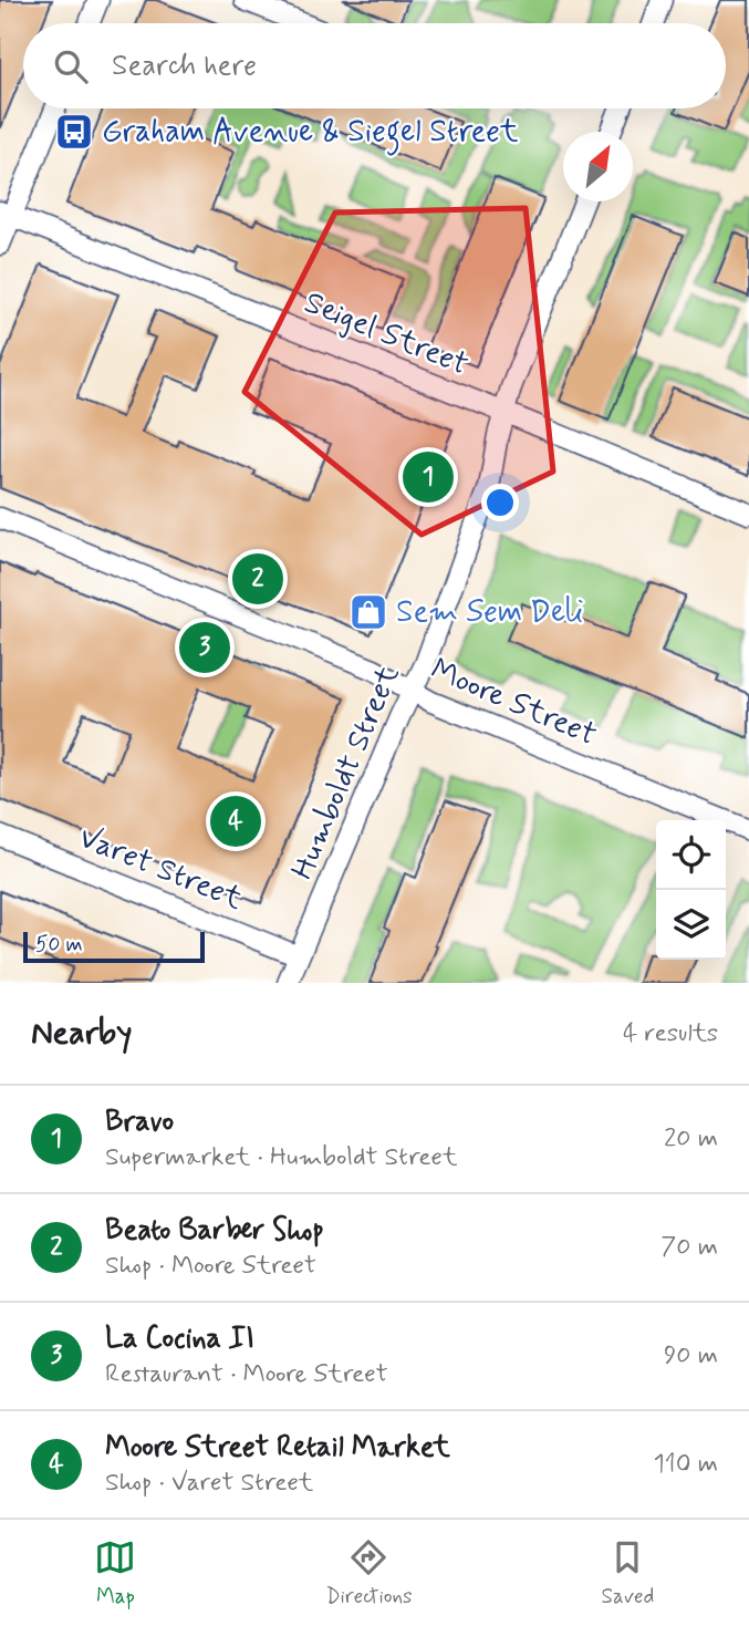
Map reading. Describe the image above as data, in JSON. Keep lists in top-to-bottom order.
{
  "streets": {
    "street": [
      "Seigel Street",
      "Moore Street",
      "Humboldt Street",
      "Varet Street"
    ]
  },
  "crossings": [
    ["Seigel Street", "Humboldt Street"],
    ["Moore Street", "Humboldt Street"],
    ["Humboldt Street", "Varet Street"]
  ],
  "places": {
    "bus stop": ["Graham Avenue & Siegel Street"],
    "shop": ["Sem Sem Deli"]
  },
  "scale_bar": "50 m",
  "north": "top right",
  "page": {
    "search": "Search here",
    "pins": [
      "1",
      "2",
      "3",
      "4"
    ],
    "scale": "50 m",
    "heading": ["Nearby", "4 results"],
    "list": [
      {
        "mark": "1",
        "name": "Bravo",
        "note": "Supermarket · Humboldt Street",
        "value": "20 m"
      },
      {
        "mark": "2",
        "name": "Beato Barber Shop",
        "note": "Shop · Moore Street",
        "value": "70 m"
      },
      {
        "mark": "3",
        "name": "La Cocina II",
        "note": "Restaurant · Moore Street",
        "value": "90 m"
      },
      {
        "mark": "4",
        "name": "Moore Street Retail Market",
        "note": "Shop · Varet Street",
        "value": "110 m"
      }
    ],
    "nav": ["Map", "Directions", "Saved"]
  }
}
